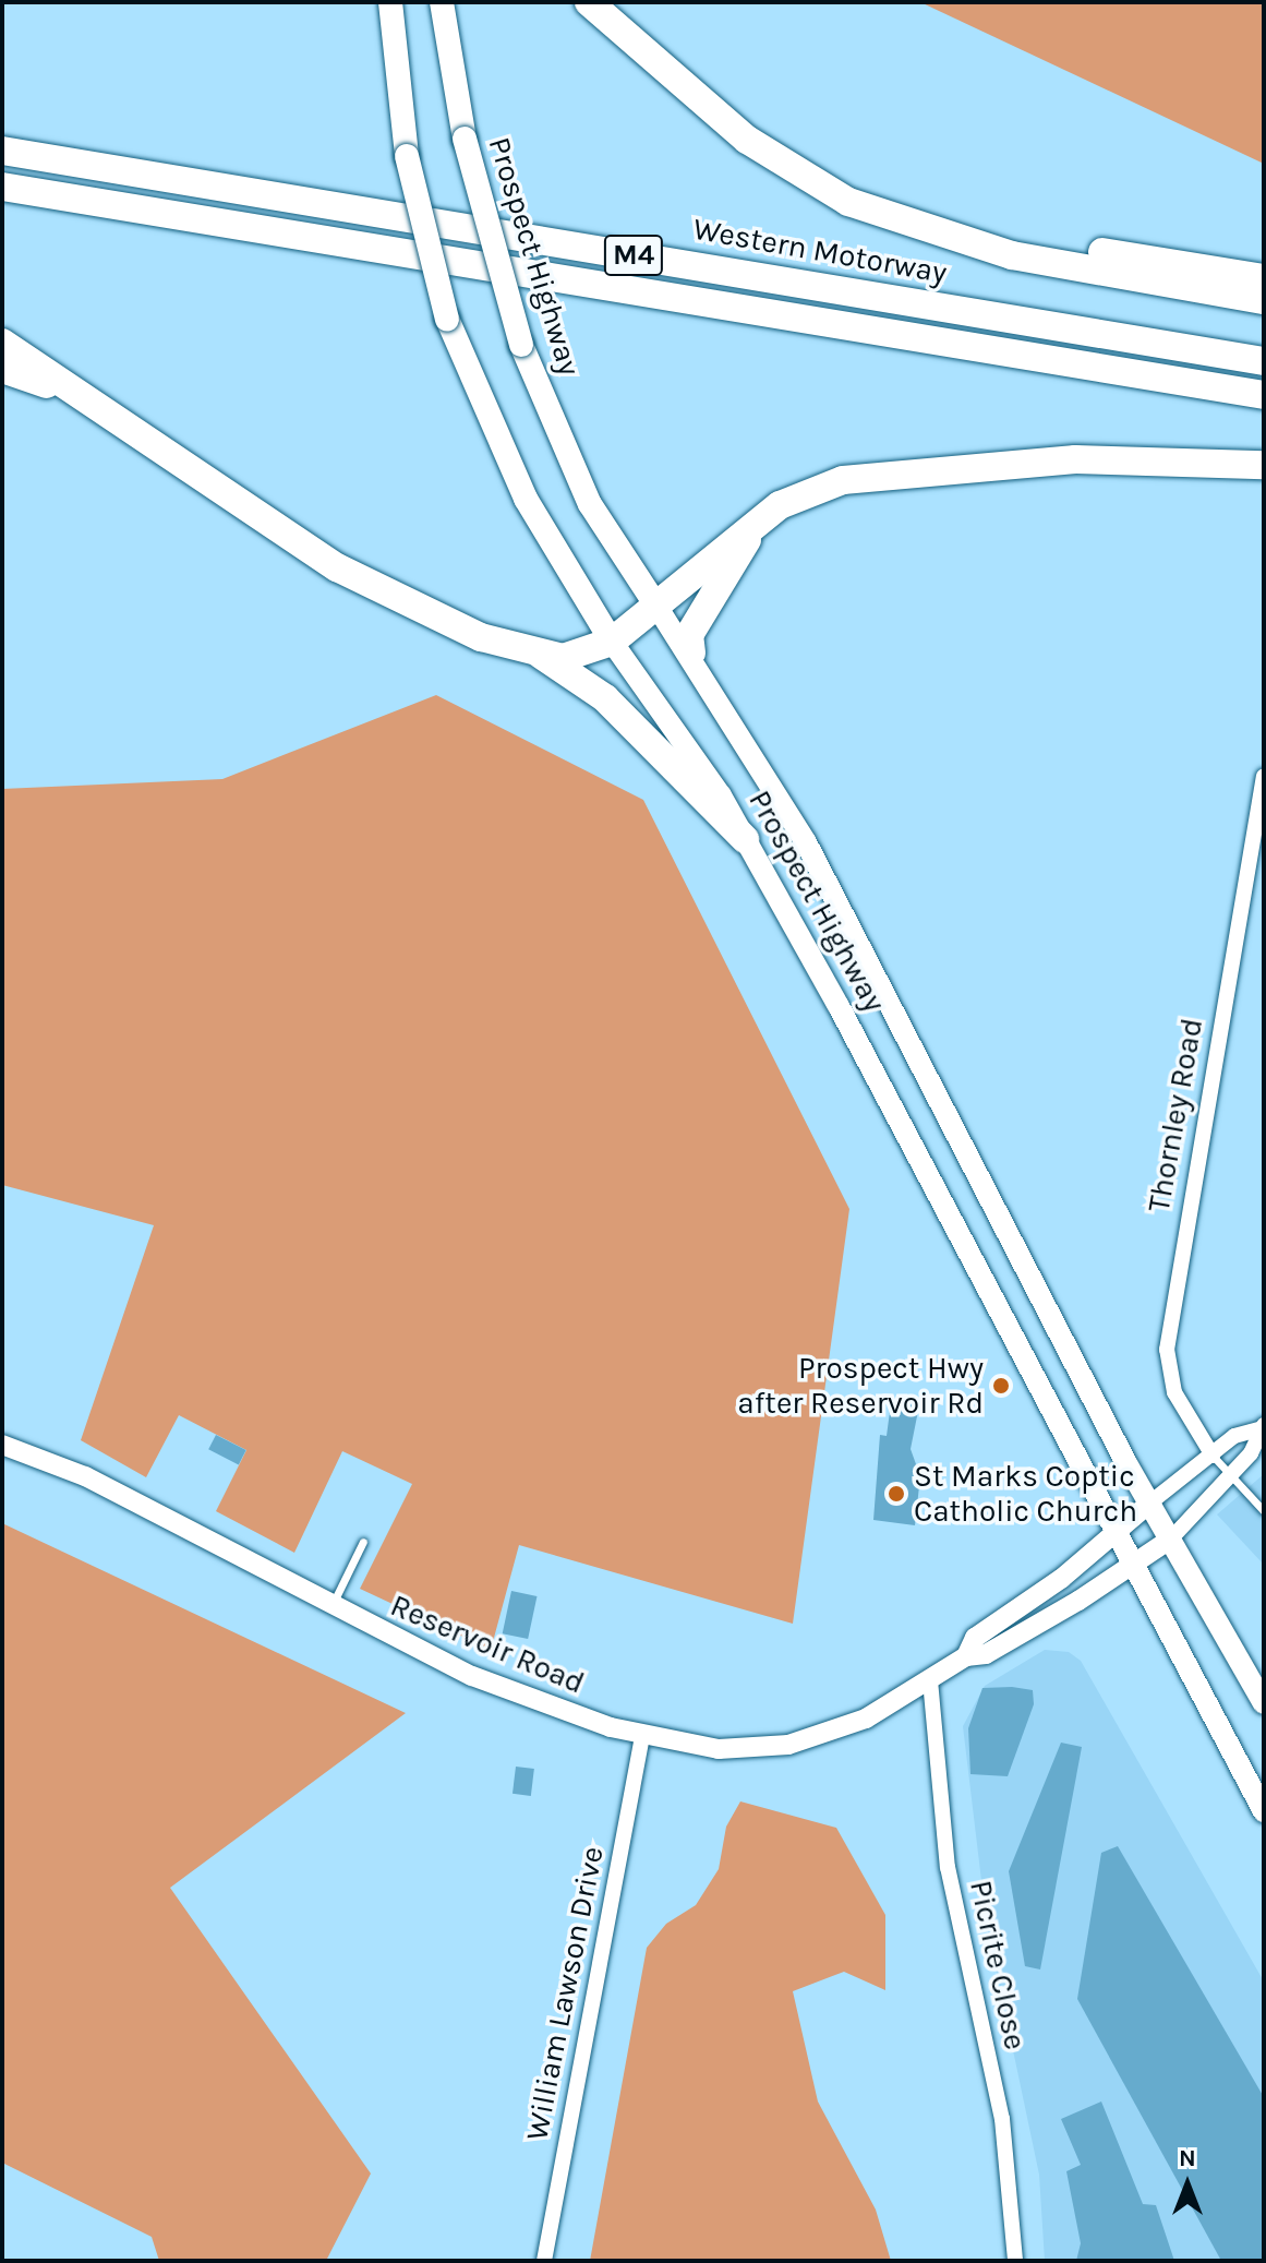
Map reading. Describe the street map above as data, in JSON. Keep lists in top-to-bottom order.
{
  "streets": {
    "highway": ["Western Motorway", "M4"],
    "main road": ["Prospect Highway"],
    "street": [
      "Thornley Road",
      "Reservoir Road",
      "Picrite Close",
      "William Lawson Drive"
    ]
  },
  "crossings": [
    ["Prospect Highway", "Reservoir Road"],
    ["Thornley Road", "Reservoir Road"],
    ["Reservoir Road", "Picrite Close"],
    ["Reservoir Road", "William Lawson Drive"]
  ],
  "places": ["Prospect Hwy after Reservoir Rd", "St Marks Coptic Catholic Church"],
  "north": "top"
}
